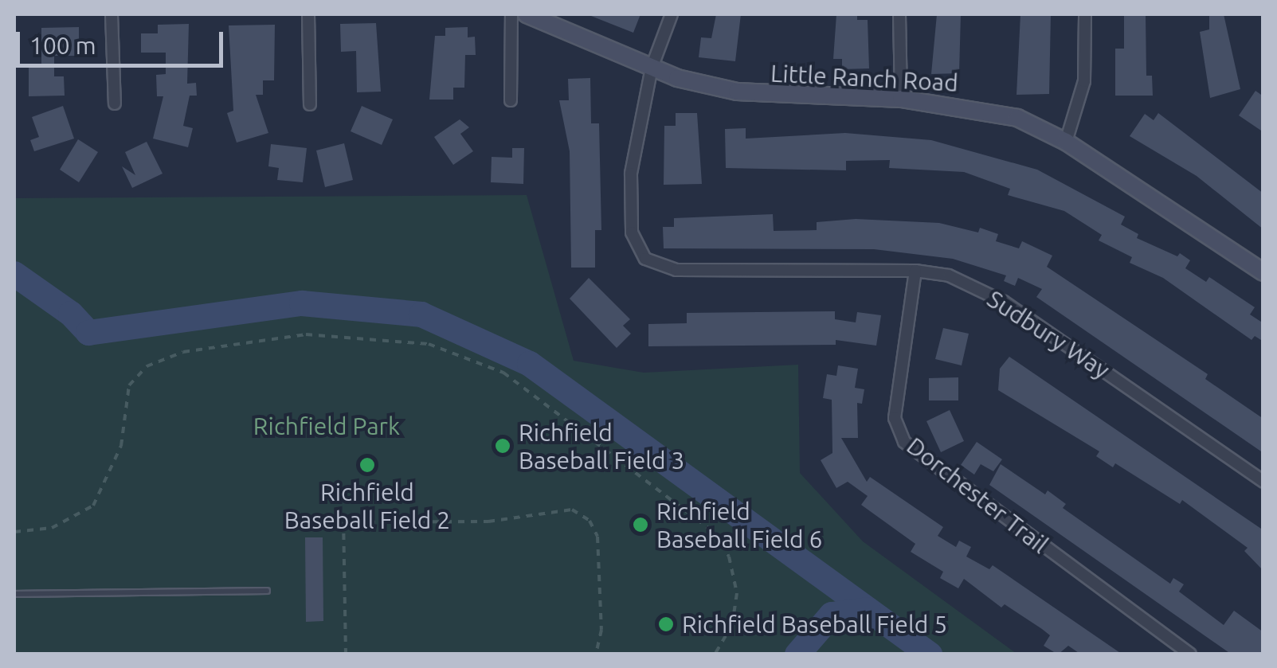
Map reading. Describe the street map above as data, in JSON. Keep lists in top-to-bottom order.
{
  "streets": {
    "street": ["Little Ranch Road", "Sudbury Way", "Dorchester Trail"]
  },
  "crossings": [
    ["Little Ranch Road", "Sudbury Way"],
    ["Sudbury Way", "Dorchester Trail"]
  ],
  "parks": ["Richfield Park"],
  "places": [
    "Richfield Baseball Field 3",
    "Richfield Baseball Field 2",
    "Richfield Baseball Field 6",
    "Richfield Baseball Field 5"
  ],
  "scale_bar": "100 m"
}
